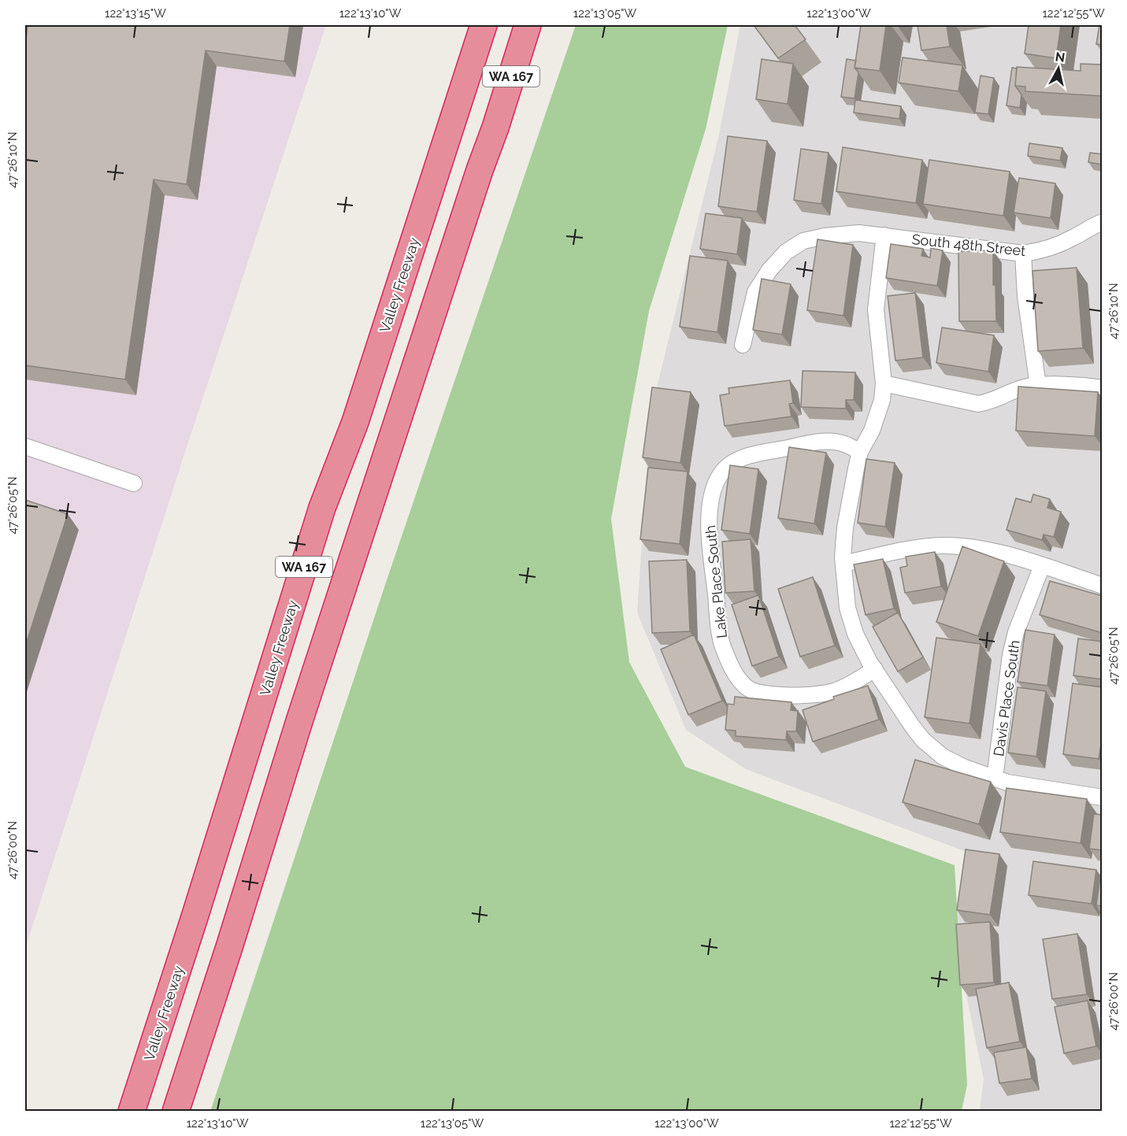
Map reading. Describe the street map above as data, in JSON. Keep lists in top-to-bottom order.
{
  "streets": {
    "highway": ["WA 167", "Valley Freeway"],
    "street": ["South 48th Street", "Lake Place South", "Davis Place South"]
  },
  "north": "top",
  "coordinates": [
    "122°13'15\"W",
    "122°13'10\"W",
    "122°13'05\"W",
    "122°13'00\"W",
    "122°12'55\"W",
    "47°26'10\"N",
    "47°26'05\"N",
    "47°26'00\"N"
  ]
}
